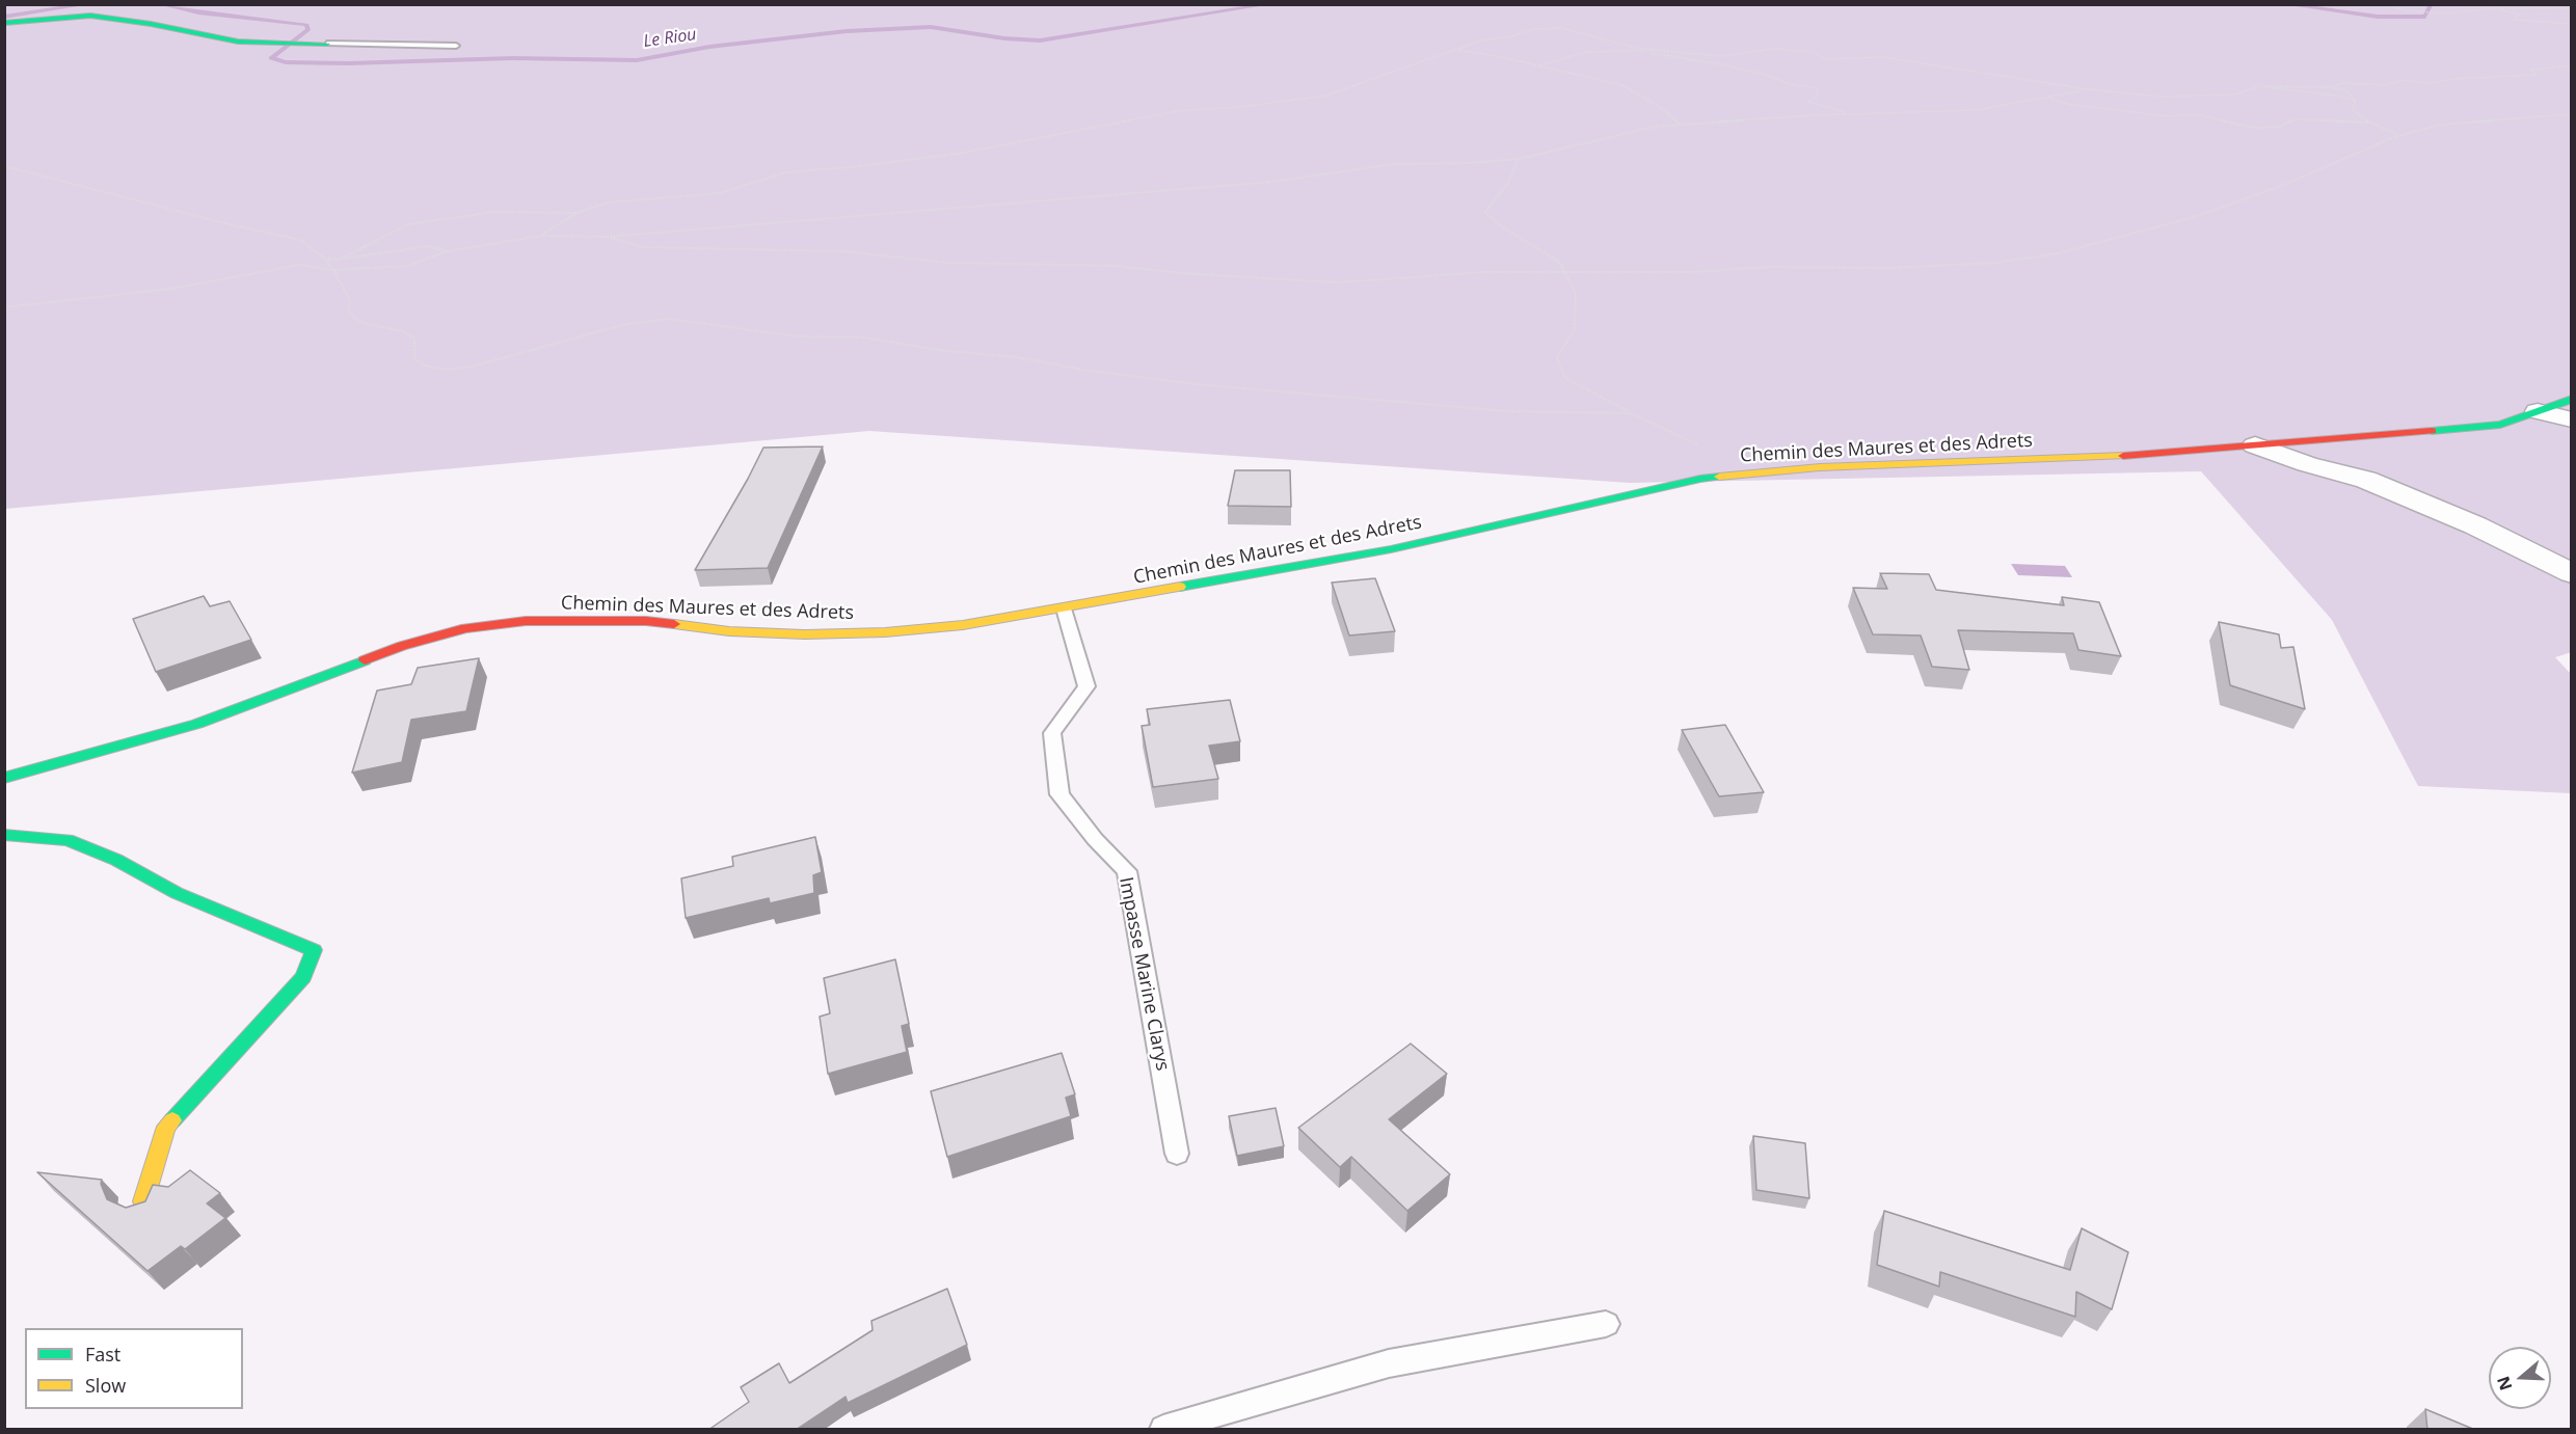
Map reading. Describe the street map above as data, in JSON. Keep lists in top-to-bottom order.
{
  "streets": {
    "street": ["Chemin des Maures et des Adrets"],
    "lane": ["Impasse Marine Clarys"]
  },
  "crossings": [
    ["Chemin des Maures et des Adrets", "Impasse Marine Clarys"]
  ],
  "water": ["Le Riou"],
  "legend": ["Fast", "Slow"],
  "north": "left"
}
